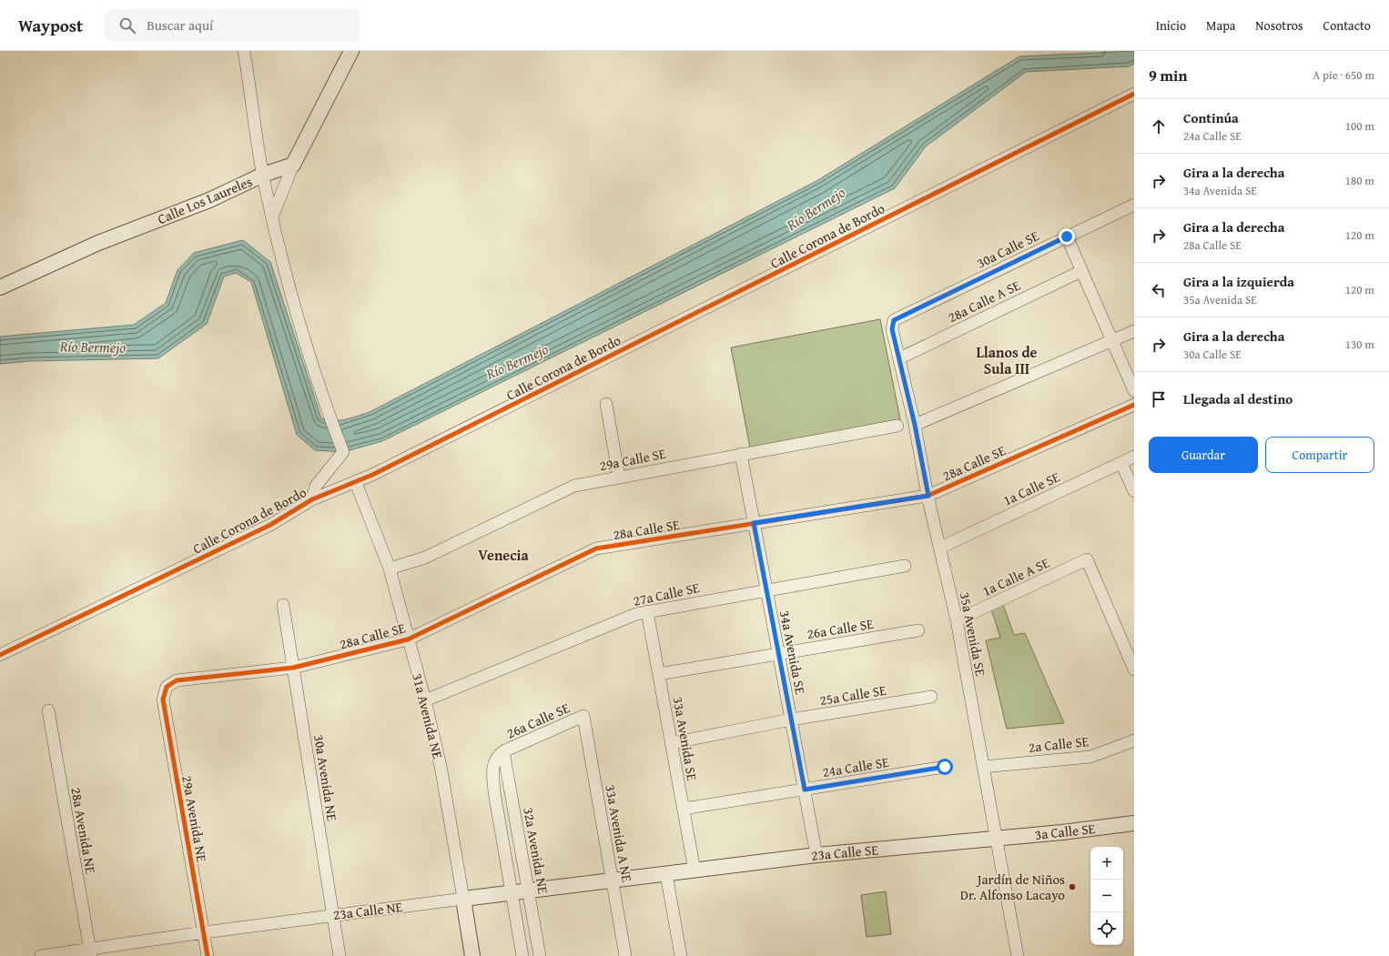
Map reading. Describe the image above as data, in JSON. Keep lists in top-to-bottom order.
{
  "streets": {
    "street": [
      "Calle Los Laureles",
      "Calle Corona de Bordo",
      "30a Calle SE",
      "28a Calle A SE",
      "29a Calle SE",
      "28a Calle SE",
      "1a Calle SE",
      "1a Calle A SE",
      "27a Calle SE",
      "26a Calle SE",
      "35a Avenida SE",
      "34a Avenida SE",
      "25a Calle SE",
      "31a Avenida NE",
      "33a Avenida SE",
      "2a Calle SE",
      "24a Calle SE",
      "30a Avenida NE",
      "29a Avenida NE",
      "28a Avenida NE",
      "3a Calle SE",
      "33a Avenida A NE",
      "32a Avenida NE",
      "23a Calle SE",
      "23a Calle NE"
    ]
  },
  "crossings": [
    ["Calle Corona de Bordo", "31a Avenida NE"],
    ["30a Calle SE", "35a Avenida SE"],
    ["28a Calle A SE", "35a Avenida SE"],
    ["29a Calle SE", "34a Avenida SE"],
    ["29a Calle SE", "31a Avenida NE"],
    ["28a Calle SE", "35a Avenida SE"],
    ["28a Calle SE", "34a Avenida SE"],
    ["28a Calle SE", "31a Avenida NE"],
    ["28a Calle SE", "30a Avenida NE"],
    ["28a Calle SE", "29a Avenida NE"],
    ["1a Calle SE", "35a Avenida SE"],
    ["1a Calle A SE", "35a Avenida SE"],
    ["27a Calle SE", "34a Avenida SE"],
    ["27a Calle SE", "31a Avenida NE"],
    ["27a Calle SE", "33a Avenida SE"],
    ["26a Calle SE", "34a Avenida SE"],
    ["26a Calle SE", "33a Avenida SE"],
    ["26a Calle SE", "33a Avenida A NE"],
    ["26a Calle SE", "32a Avenida NE"],
    ["35a Avenida SE", "2a Calle SE"],
    ["35a Avenida SE", "3a Calle SE"],
    ["35a Avenida SE", "23a Calle SE"],
    ["34a Avenida SE", "25a Calle SE"],
    ["34a Avenida SE", "24a Calle SE"],
    ["34a Avenida SE", "23a Calle SE"],
    ["25a Calle SE", "33a Avenida SE"],
    ["31a Avenida NE", "23a Calle NE"],
    ["33a Avenida SE", "24a Calle SE"],
    ["33a Avenida SE", "23a Calle SE"],
    ["33a Avenida SE", "23a Calle NE"],
    ["30a Avenida NE", "23a Calle NE"],
    ["29a Avenida NE", "23a Calle NE"],
    ["28a Avenida NE", "23a Calle NE"],
    ["3a Calle SE", "23a Calle SE"],
    ["33a Avenida A NE", "23a Calle NE"],
    ["32a Avenida NE", "23a Calle NE"],
    ["23a Calle SE", "23a Calle NE"]
  ],
  "districts": ["Llanos de Sula III", "Venecia"],
  "water": ["Río Bermejo"],
  "places": ["Jardín de Niños Dr. Alfonso Lacayo"],
  "page": {
    "header": "Waypost",
    "search": "Buscar aquí",
    "nav": [
      "Inicio",
      "Mapa",
      "Nosotros",
      "Contacto"
    ],
    "heading": ["9 min", "A pie · 650 m"],
    "list": [
      ["Continúa", "24a Calle SE", "100 m"],
      ["Gira a la derecha", "34a Avenida SE", "180 m"],
      ["Gira a la derecha", "28a Calle SE", "120 m"],
      ["Gira a la izquierda", "35a Avenida SE", "120 m"],
      ["Gira a la derecha", "30a Calle SE", "130 m"],
      "Llegada al destino"
    ],
    "buttons": ["Guardar", "Compartir"],
    "map_buttons": ["+", "−"]
  }
}
